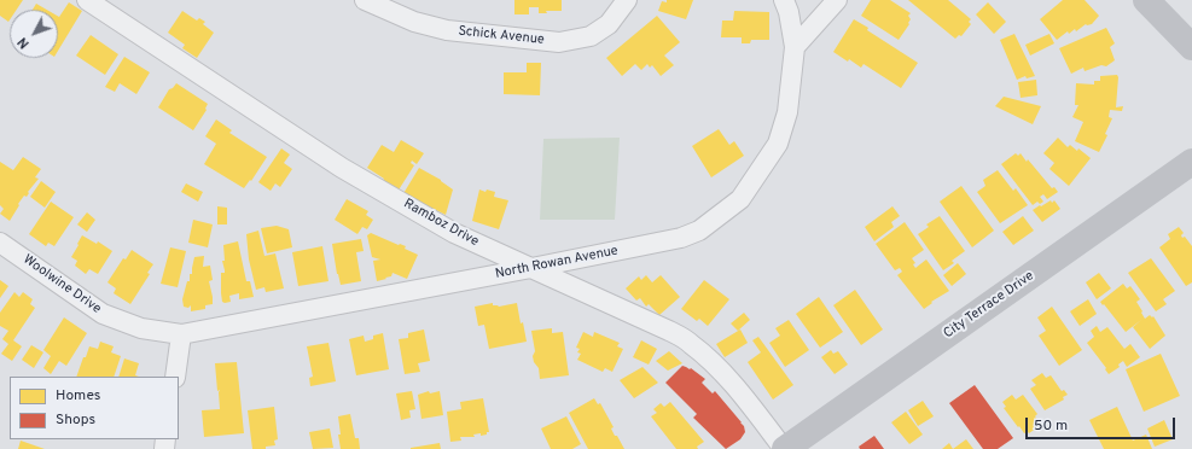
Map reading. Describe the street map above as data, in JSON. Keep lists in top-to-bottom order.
{
  "streets": {
    "street": [
      "Schick Avenue",
      "Ramboz Drive",
      "North Rowan Avenue",
      "Woolwine Drive",
      "City Terrace Drive"
    ]
  },
  "crossings": [
    ["Ramboz Drive", "North Rowan Avenue"],
    ["Ramboz Drive", "City Terrace Drive"],
    ["North Rowan Avenue", "Woolwine Drive"]
  ],
  "legend": ["Homes", "Shops"],
  "scale_bar": "50 m",
  "north": "bottom left"
}
